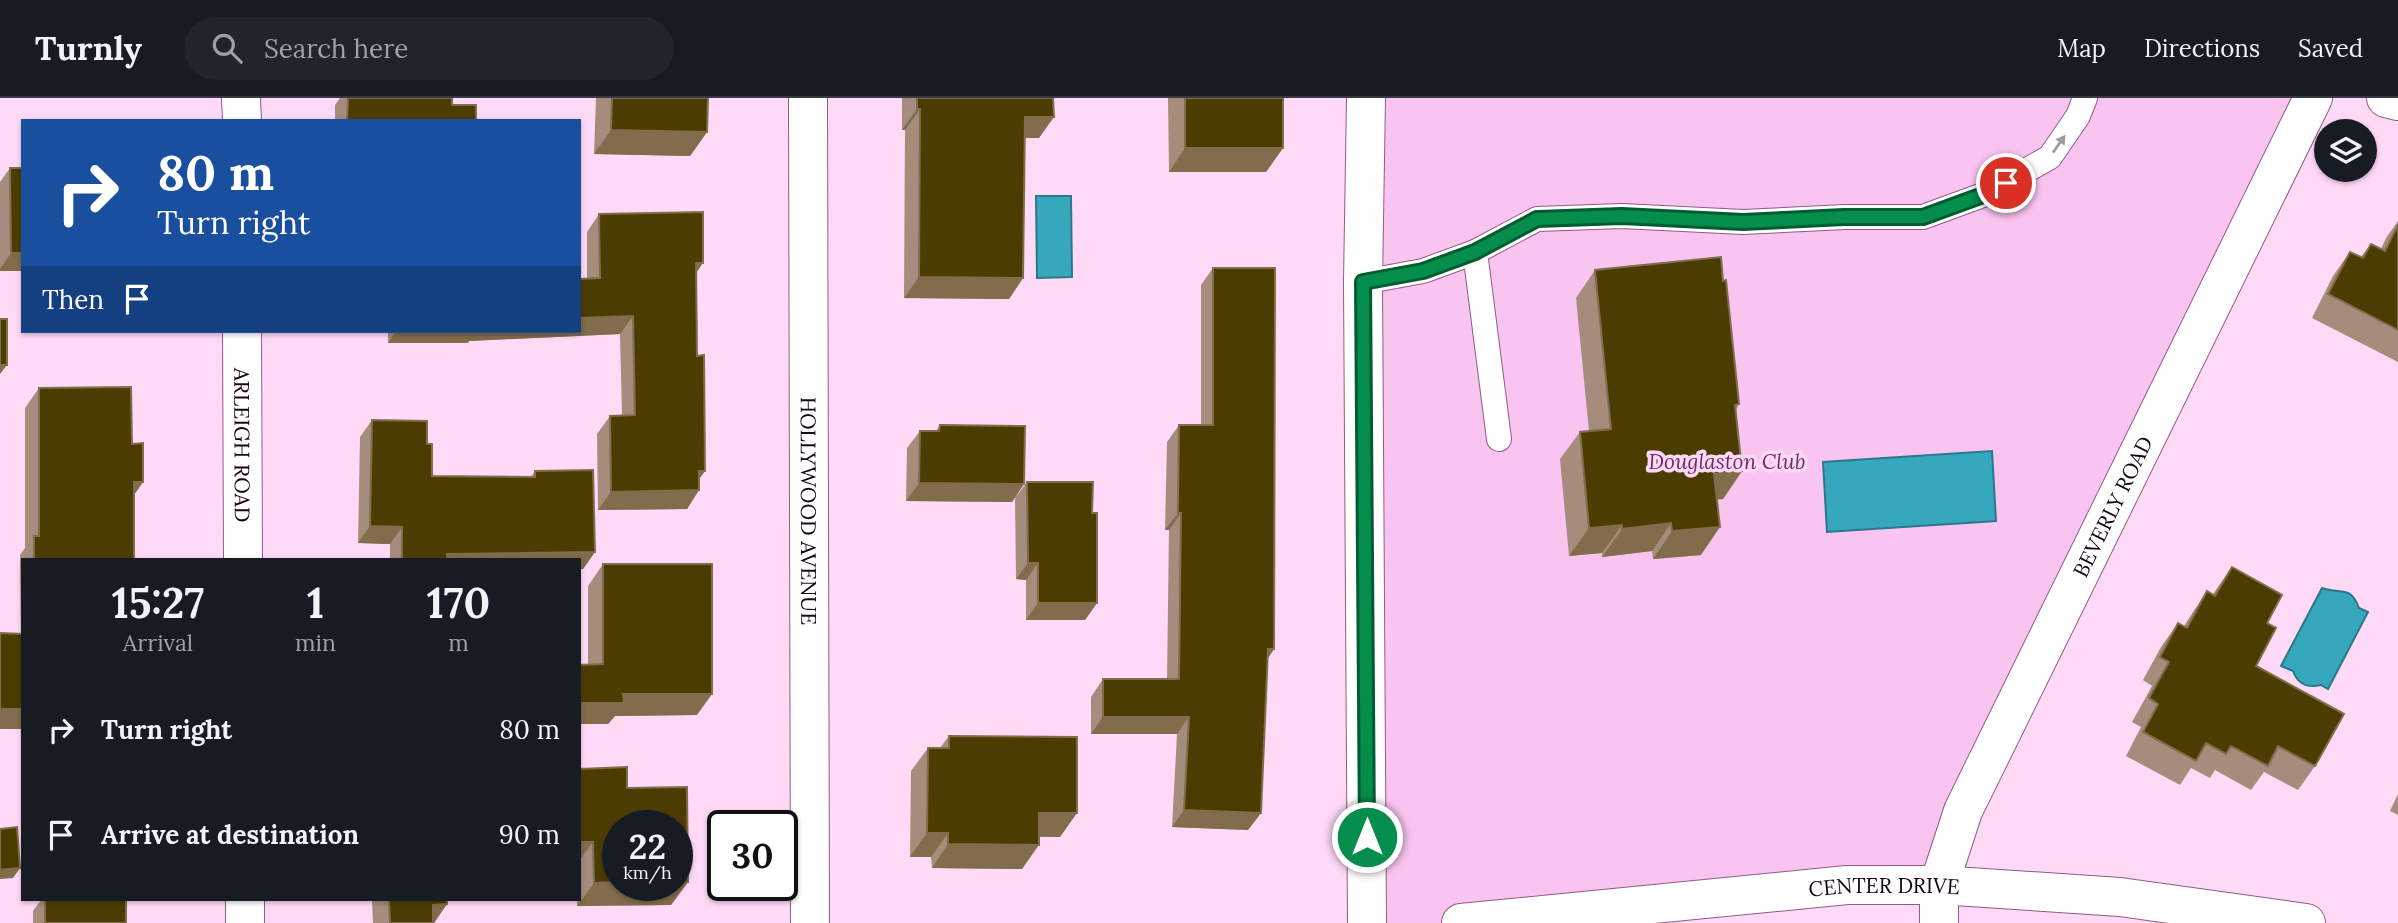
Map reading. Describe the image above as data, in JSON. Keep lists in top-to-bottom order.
{
  "streets": {
    "street": [
      "ARLEIGH ROAD",
      "BEVERLY ROAD",
      "HOLLYWOOD AVENUE",
      "CENTER DRIVE"
    ]
  },
  "crossings": [
    ["BEVERLY ROAD", "CENTER DRIVE"]
  ],
  "parks": ["Douglaston Club"],
  "page": {
    "header": "Turnly",
    "search": "Search here",
    "nav": ["Map", "Directions", "Saved"],
    "turn": ["80 m", "Turn right"],
    "then": "Then",
    "eta": [
      "15:27",
      "Arrival",
      "1",
      "min",
      "170",
      "m"
    ],
    "list": [
      {
        "name": "Turn right",
        "value": "80 m"
      },
      {
        "name": "Arrive at destination",
        "value": "90 m"
      }
    ],
    "speed": "22 km/h",
    "limit": "30"
  }
}
